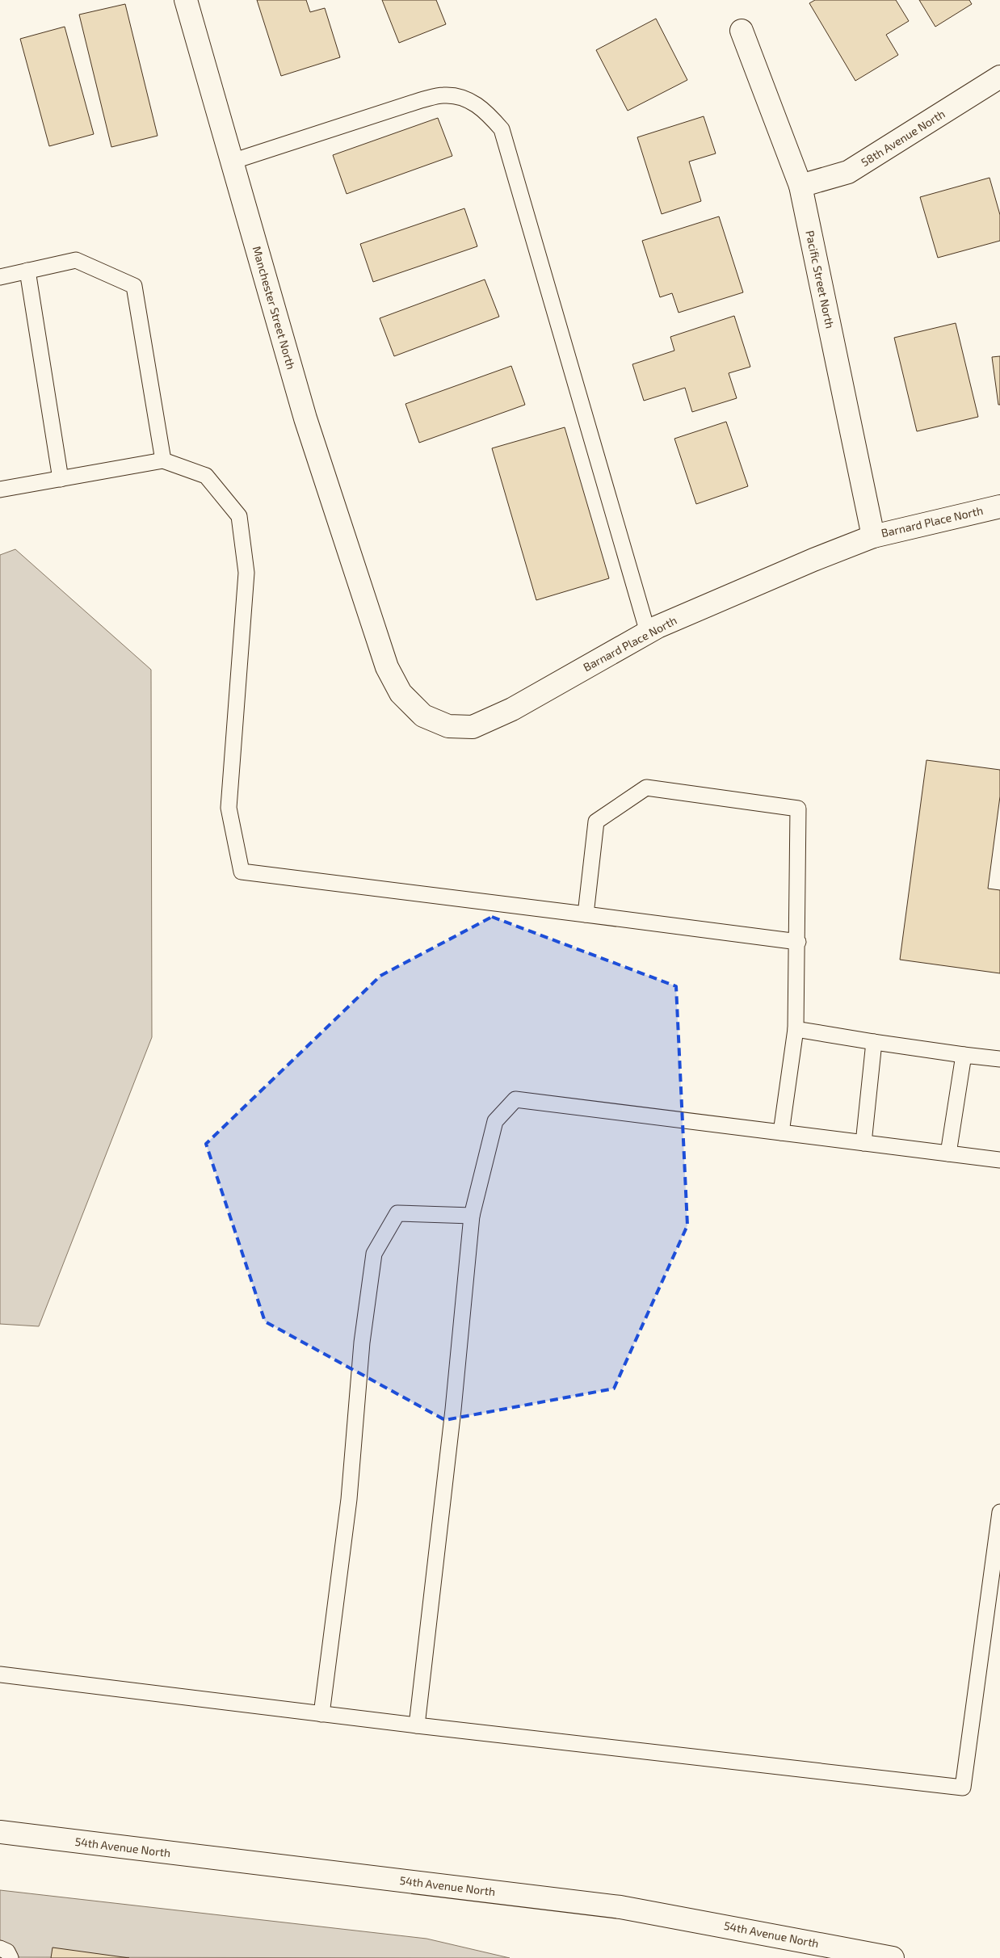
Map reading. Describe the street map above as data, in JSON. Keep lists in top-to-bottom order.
{
  "streets": {
    "street": [
      "58th Avenue North",
      "Pacific Street North",
      "Manchester Street North",
      "Barnard Place North",
      "54th Avenue North"
    ]
  },
  "crossings": [
    ["58th Avenue North", "Pacific Street North"],
    ["Pacific Street North", "Barnard Place North"],
    ["Manchester Street North", "Barnard Place North"]
  ]
}
